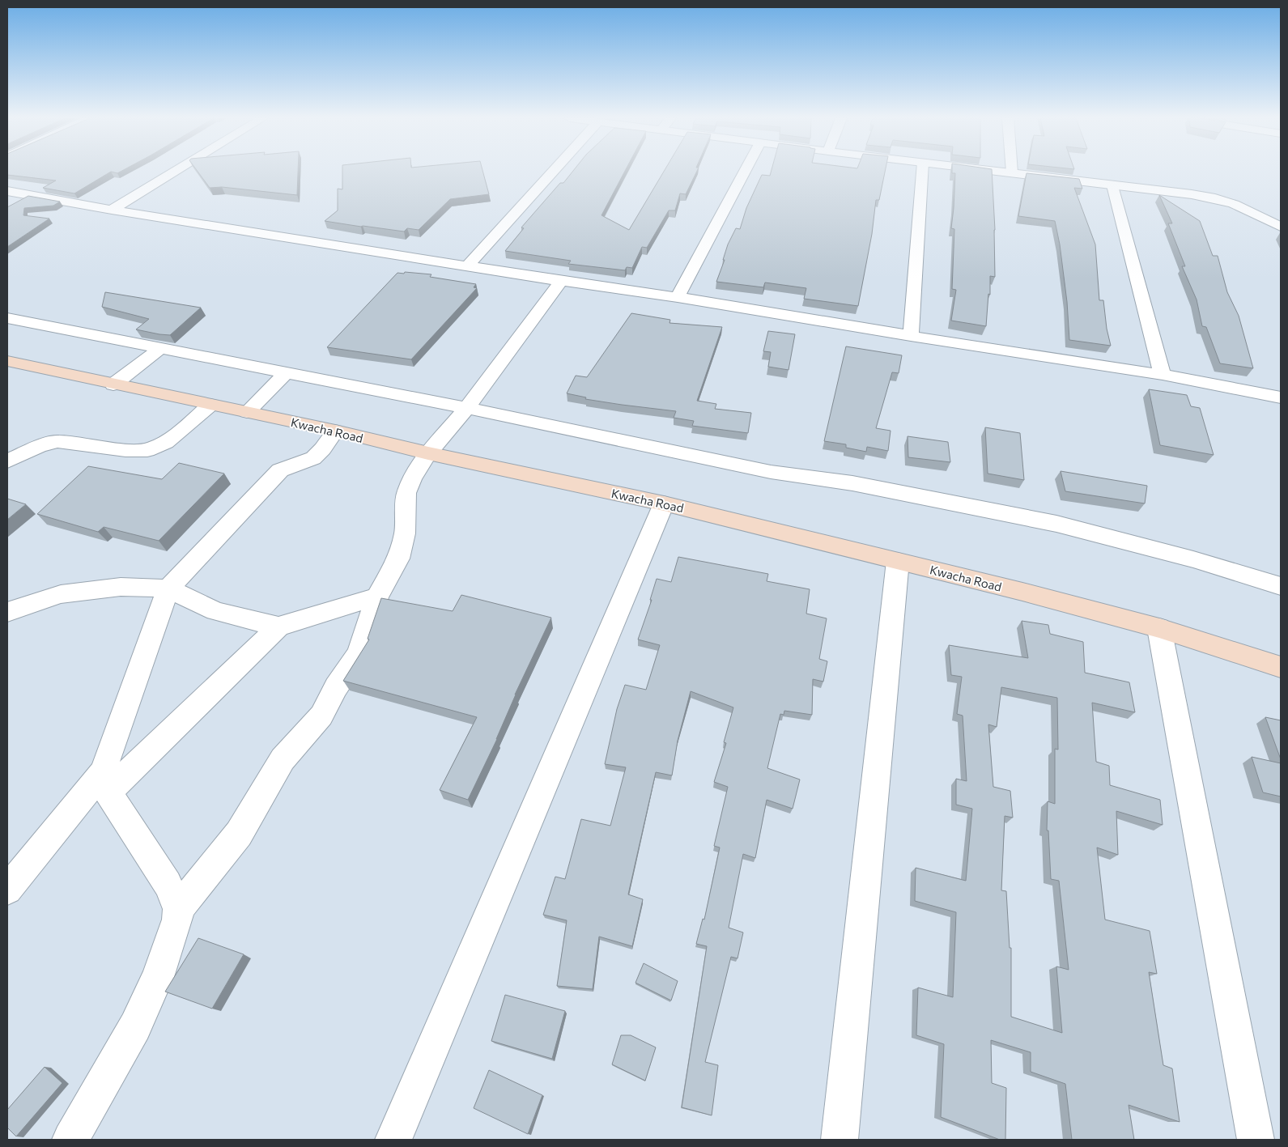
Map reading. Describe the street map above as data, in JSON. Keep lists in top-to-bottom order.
{
  "streets": {
    "main road": ["Kwacha Road"]
  }
}
